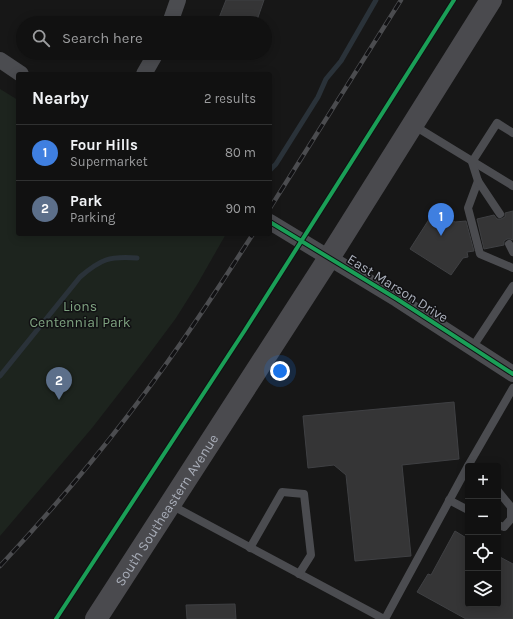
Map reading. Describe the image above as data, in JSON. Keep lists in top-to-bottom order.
{
  "streets": {
    "main road": ["South Southeastern Avenue"],
    "street": ["East Marson Drive"]
  },
  "crossings": [
    ["East Marson Drive", "South Southeastern Avenue"]
  ],
  "parks": ["Lions Centennial Park"],
  "page": {
    "search": "Search here",
    "heading": ["Nearby", "2 results"],
    "list": [
      {
        "mark": "1",
        "name": "Four Hills",
        "note": "Supermarket",
        "value": "80 m"
      },
      {
        "mark": "2",
        "name": "Park",
        "note": "Parking",
        "value": "90 m"
      }
    ],
    "pins": ["1", "2"],
    "map_buttons": ["+", "−"]
  }
}
